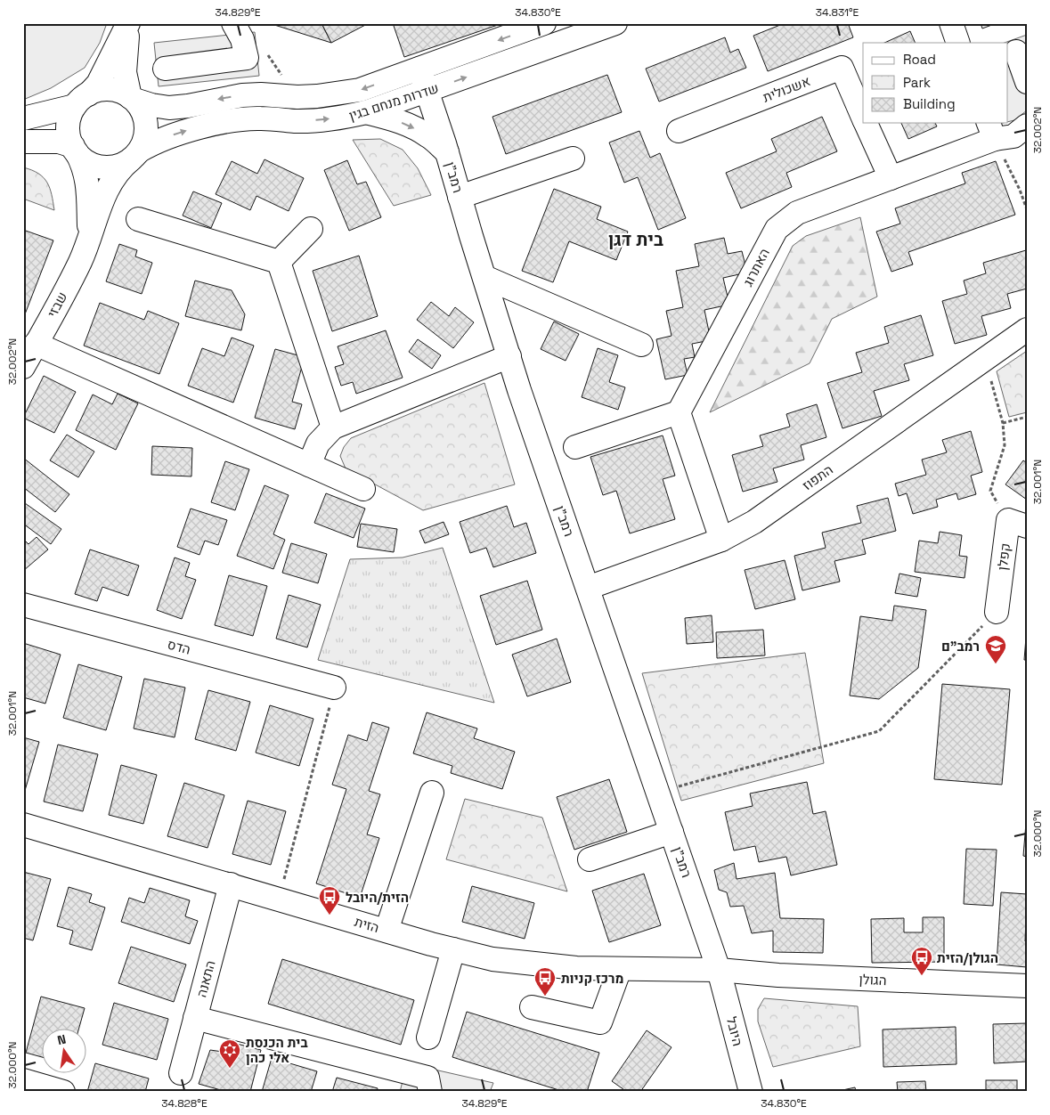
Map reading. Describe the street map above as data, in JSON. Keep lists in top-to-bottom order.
{
  "streets": {
    "street": [
      "אשכולית",
      "שדרות מנחם בגין",
      "רמב\"ן",
      "האתרוג",
      "שבזי",
      "התפוז",
      "קפלן",
      "הדס",
      "הזית",
      "התאנה",
      "הגולן",
      "היובל"
    ]
  },
  "crossings": [
    ["אשכולית", "האתרוג"],
    ["שדרות מנחם בגין", "רמב\"ן"],
    ["שדרות מנחם בגין", "שבזי"],
    ["רמב\"ן", "התפוז"],
    ["רמב\"ן", "הזית"],
    ["רמב\"ן", "הגולן"],
    ["רמב\"ן", "היובל"],
    ["הזית", "התאנה"],
    ["הזית", "הגולן"],
    ["הזית", "היובל"],
    ["הגולן", "היובל"]
  ],
  "districts": ["בית דגן"],
  "places": {
    "school or university": ["רמב\"ם"],
    "bus stop": ["הזית/היובל", "הגולן/הזית", "מרכז קניות"],
    "synagogue": ["בית הכנסת אלי כהן"]
  },
  "legend": ["Road", "Park", "Building"],
  "north": "top",
  "coordinates": [
    "34.829°E",
    "34.830°E",
    "34.831°E",
    "32.002°N",
    "32.001°N",
    "32.000°N",
    "34.828°E"
  ]
}
